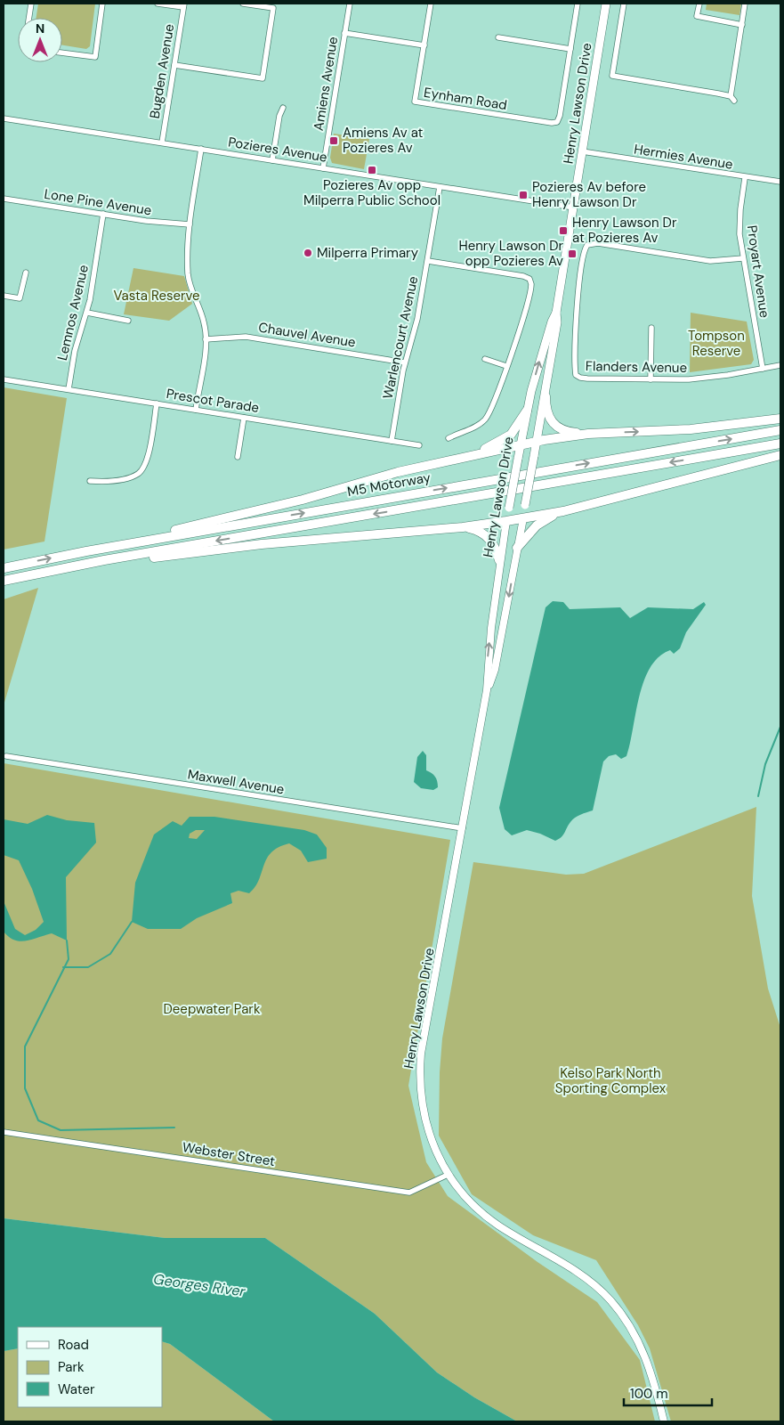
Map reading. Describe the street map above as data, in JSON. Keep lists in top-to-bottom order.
{
  "streets": {
    "highway": ["M5 Motorway"],
    "main road": ["Henry Lawson Drive"],
    "street": [
      "Bugden Avenue",
      "Amiens Avenue",
      "Eynham Road",
      "Pozieres Avenue",
      "Hermies Avenue",
      "Lone Pine Avenue",
      "Proyart Avenue",
      "Lemnos Avenue",
      "Chauvel Avenue",
      "Warlencourt Avenue",
      "Flanders Avenue",
      "Prescot Parade",
      "Maxwell Avenue",
      "Webster Street"
    ]
  },
  "crossings": [
    ["Bugden Avenue", "Pozieres Avenue"],
    ["Amiens Avenue", "Pozieres Avenue"],
    ["Henry Lawson Drive", "Pozieres Avenue"],
    ["Henry Lawson Drive", "Hermies Avenue"],
    ["Henry Lawson Drive", "Maxwell Avenue"],
    ["Henry Lawson Drive", "Webster Street"],
    ["Pozieres Avenue", "Warlencourt Avenue"],
    ["Hermies Avenue", "Proyart Avenue"],
    ["Lone Pine Avenue", "Lemnos Avenue"],
    ["Proyart Avenue", "Flanders Avenue"],
    ["Lemnos Avenue", "Prescot Parade"],
    ["Chauvel Avenue", "Warlencourt Avenue"],
    ["Warlencourt Avenue", "Prescot Parade"]
  ],
  "water": ["Georges River"],
  "parks": [
    "Vasta Reserve",
    "Tompson Reserve",
    "Deepwater Park",
    "Kelso Park North Sporting Complex"
  ],
  "places": {
    "transit": [
      "Amiens Av at Pozieres Av",
      "Pozieres Av opp Milperra Public School",
      "Pozieres Av before Henry Lawson Dr",
      "Henry Lawson Dr at Pozieres Av",
      "Henry Lawson Dr opp Pozieres Av"
    ],
    "other": ["Milperra Primary"]
  },
  "legend": ["Road", "Park", "Water"],
  "scale_bar": "100 m",
  "north": "top"
}
